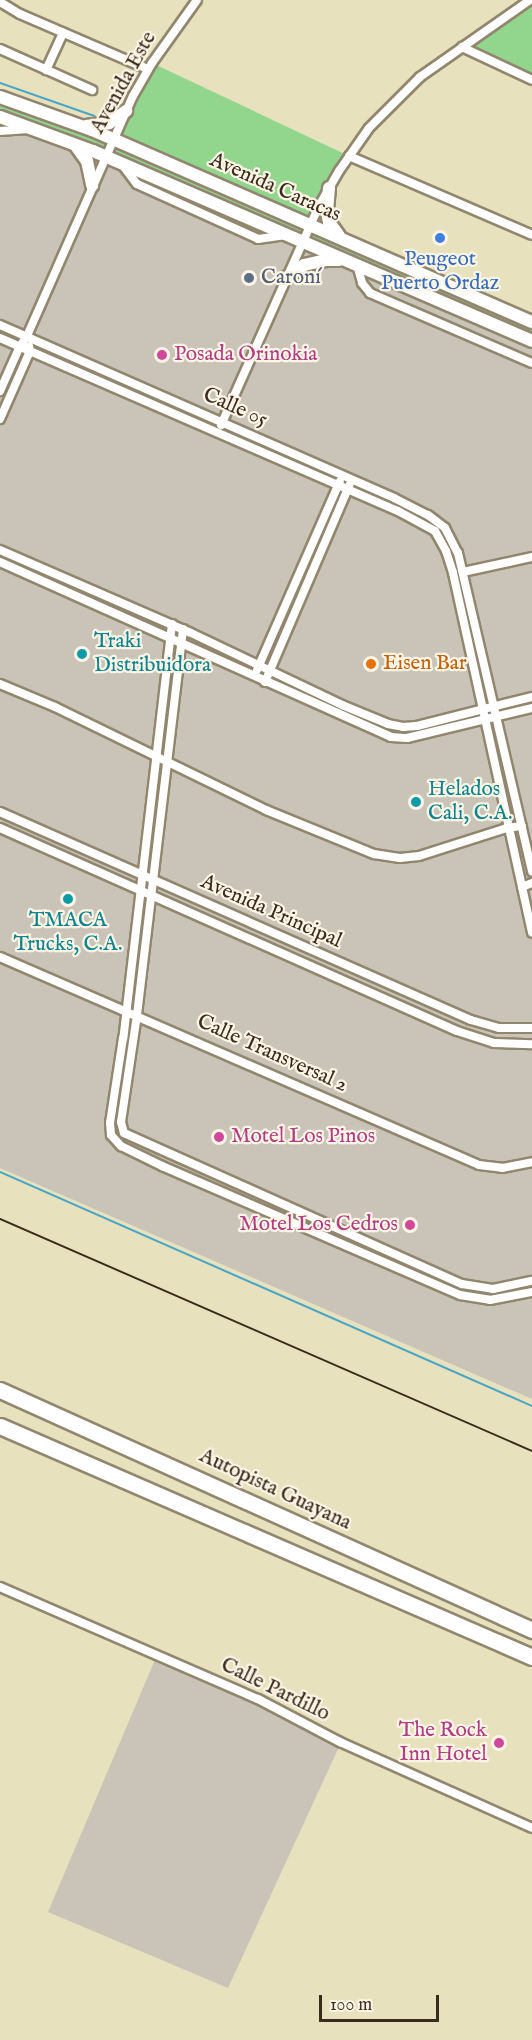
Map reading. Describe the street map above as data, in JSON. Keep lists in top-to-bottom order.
{
  "streets": {
    "highway": ["Autopista Guayana"],
    "street": [
      "Avenida Este",
      "Avenida Caracas",
      "Calle 05",
      "Avenida Principal",
      "Calle Transversal 2",
      "Calle Pardillo"
    ]
  },
  "crossings": [
    ["Avenida Este", "Avenida Caracas"],
    ["Avenida Este", "Calle 05"]
  ],
  "places": [
    "Peugeot Puerto Ordaz",
    "Caroní",
    "Posada Orinokia",
    "Traki Distribuidora",
    "Eisen Bar",
    "Helados Cali, C.A.",
    "TMACA Trucks, C.A.",
    "Motel Los Pinos",
    "Motel Los Cedros",
    "The Rock Inn Hotel"
  ],
  "scale_bar": "100 m"
}
